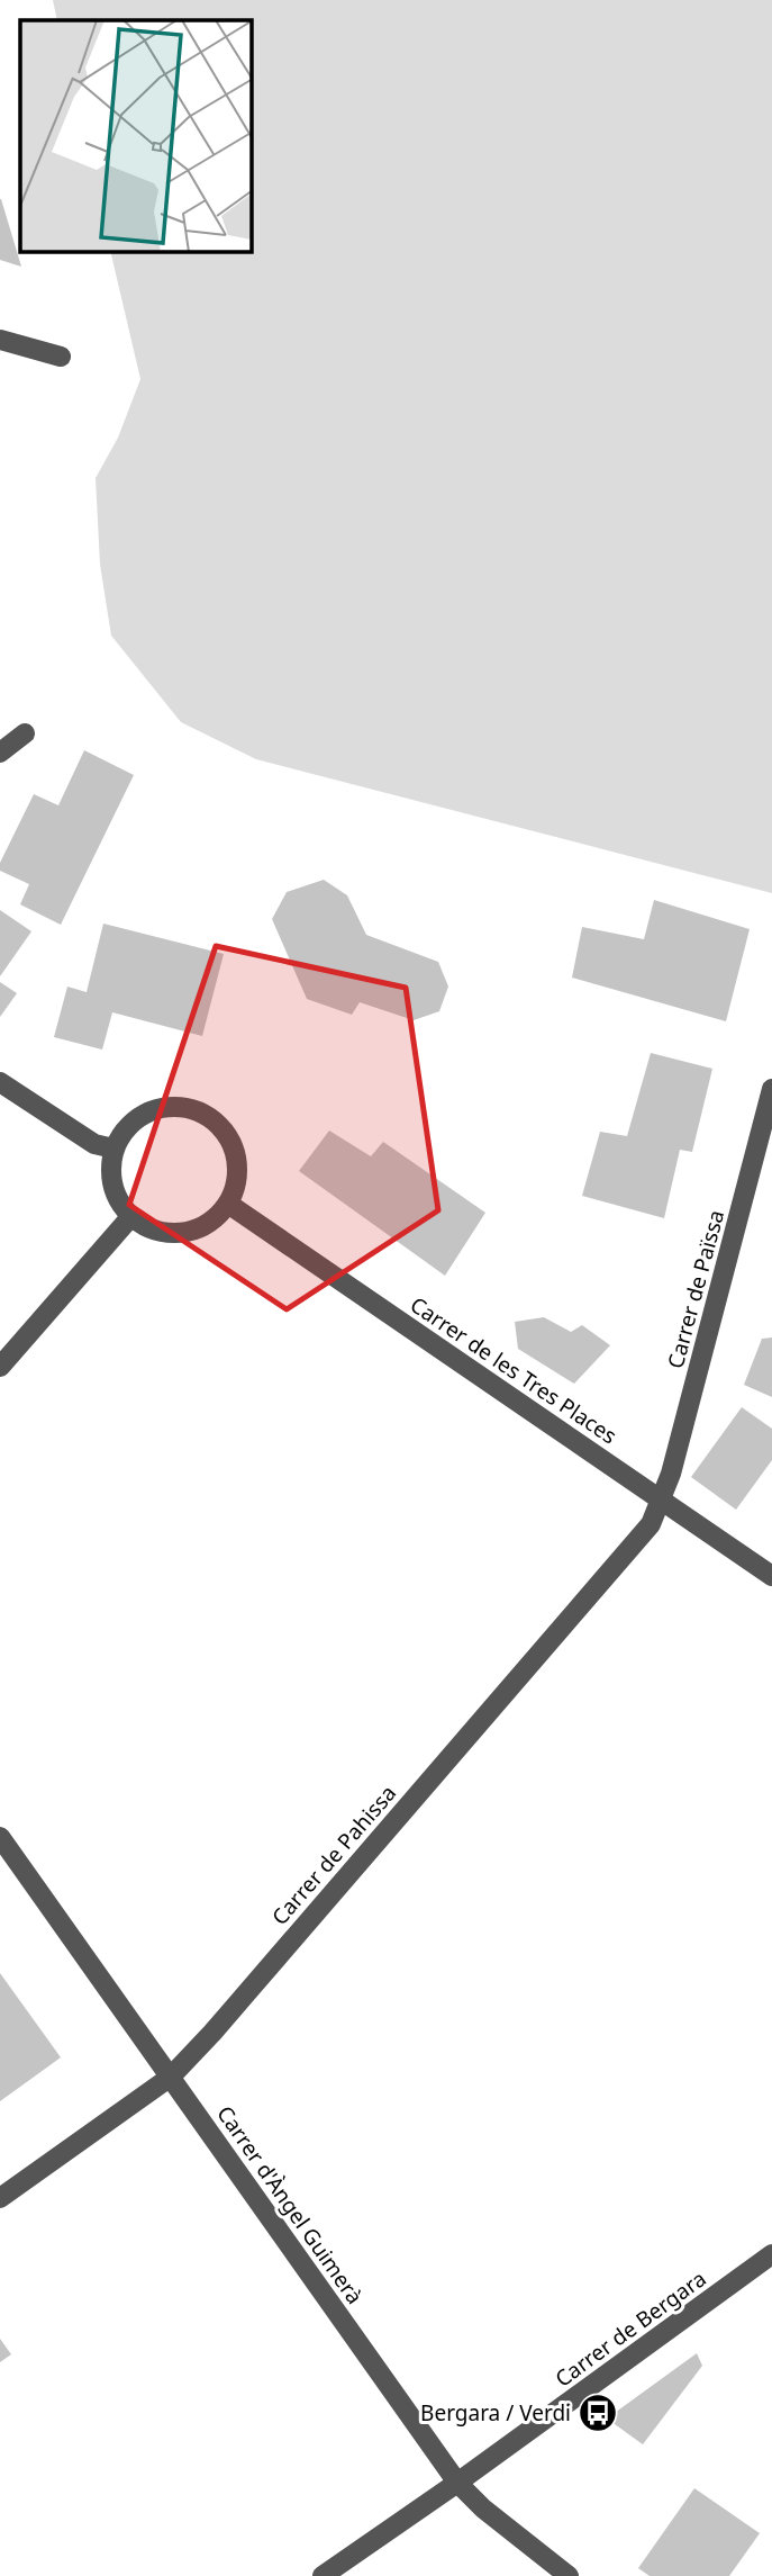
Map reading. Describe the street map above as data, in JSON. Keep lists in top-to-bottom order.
{
  "streets": {
    "street": [
      "Carrer de Païssa",
      "Carrer de les Tres Places",
      "Carrer de Pahissa",
      "Carrer d'Àngel Guimerà",
      "Carrer de Bergara"
    ]
  },
  "crossings": [
    ["Carrer de Païssa", "Carrer de les Tres Places"],
    ["Carrer de Païssa", "Carrer de Pahissa"],
    ["Carrer de les Tres Places", "Carrer de Pahissa"],
    ["Carrer de Pahissa", "Carrer d'Àngel Guimerà"],
    ["Carrer d'Àngel Guimerà", "Carrer de Bergara"]
  ],
  "places": {
    "bus stop": ["Bergara / Verdi"]
  }
}
